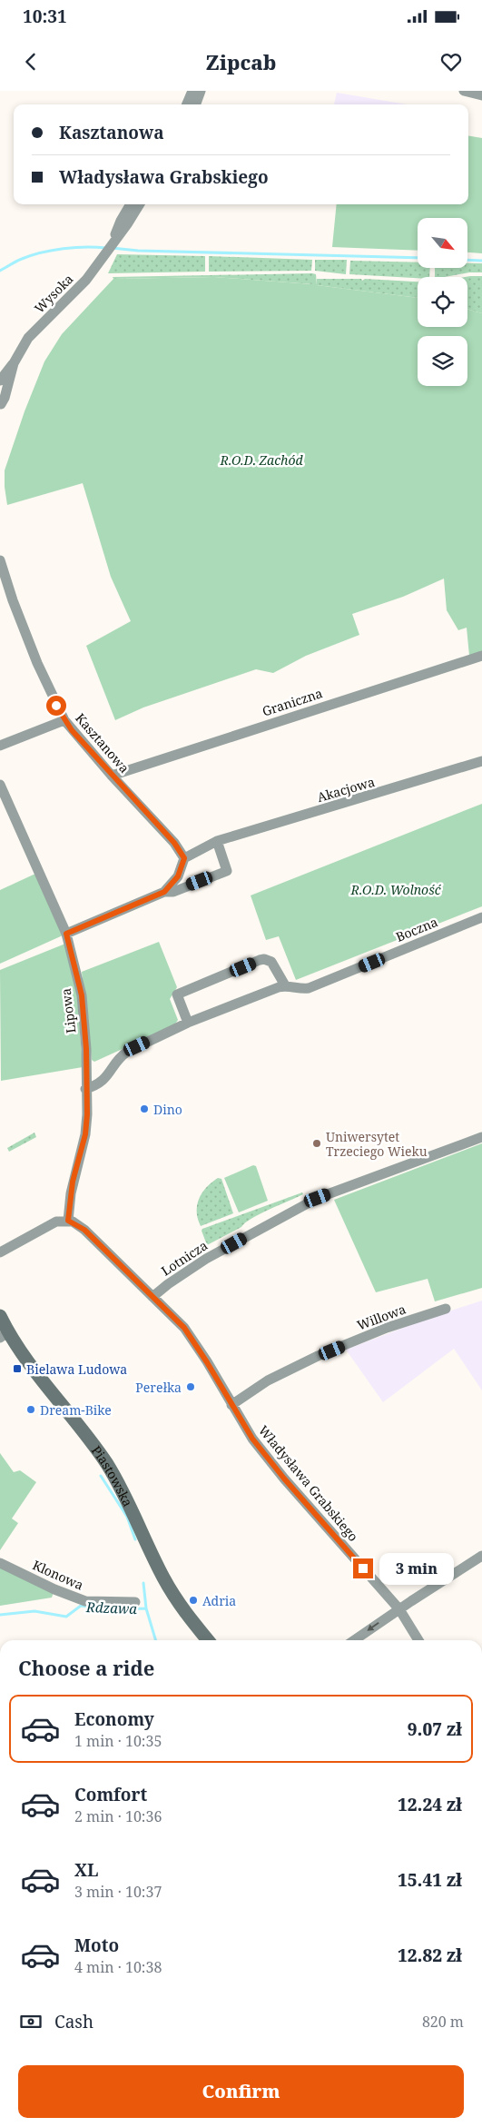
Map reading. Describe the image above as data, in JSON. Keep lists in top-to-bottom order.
{
  "streets": {
    "main road": ["Piastowska"],
    "street": [
      "Wysoka",
      "Graniczna",
      "Kasztanowa",
      "Akacjowa",
      "Boczna",
      "Lipowa",
      "Lotnicza",
      "Willowa",
      "Władysława Grabskiego",
      "Klonowa"
    ]
  },
  "crossings": [
    ["Graniczna", "Kasztanowa"],
    ["Kasztanowa", "Akacjowa"],
    ["Boczna", "Lipowa"],
    ["Lipowa", "Władysława Grabskiego"],
    ["Lotnicza", "Władysława Grabskiego"],
    ["Willowa", "Władysława Grabskiego"]
  ],
  "water": ["Rdzawa"],
  "parks": ["R.O.D. Zachód", "R.O.D. Wolność"],
  "places": {
    "other": [
      "Dino",
      "Uniwersytet Trzeciego Wieku",
      "Perełka",
      "Dream-Bike",
      "Adria"
    ],
    "transit": ["Bielawa Ludowa"]
  },
  "north": "bottom right",
  "page": {
    "status": "10:31",
    "header": "Zipcab",
    "banner": ["Kasztanowa", "Władysława Grabskiego"],
    "bubble": "3 min",
    "heading": "Choose a ride",
    "list": [
      {
        "name": "Economy",
        "note": "1 min · 10:35",
        "value": "9.07 zł"
      },
      {
        "name": "Comfort",
        "note": "2 min · 10:36",
        "value": "12.24 zł"
      },
      {
        "name": "XL",
        "note": "3 min · 10:37",
        "value": "15.41 zł"
      },
      {
        "name": "Moto",
        "note": "4 min · 10:38",
        "value": "12.82 zł"
      }
    ],
    "pay": ["Cash", "820 m"],
    "buttons": "Confirm"
  }
}
